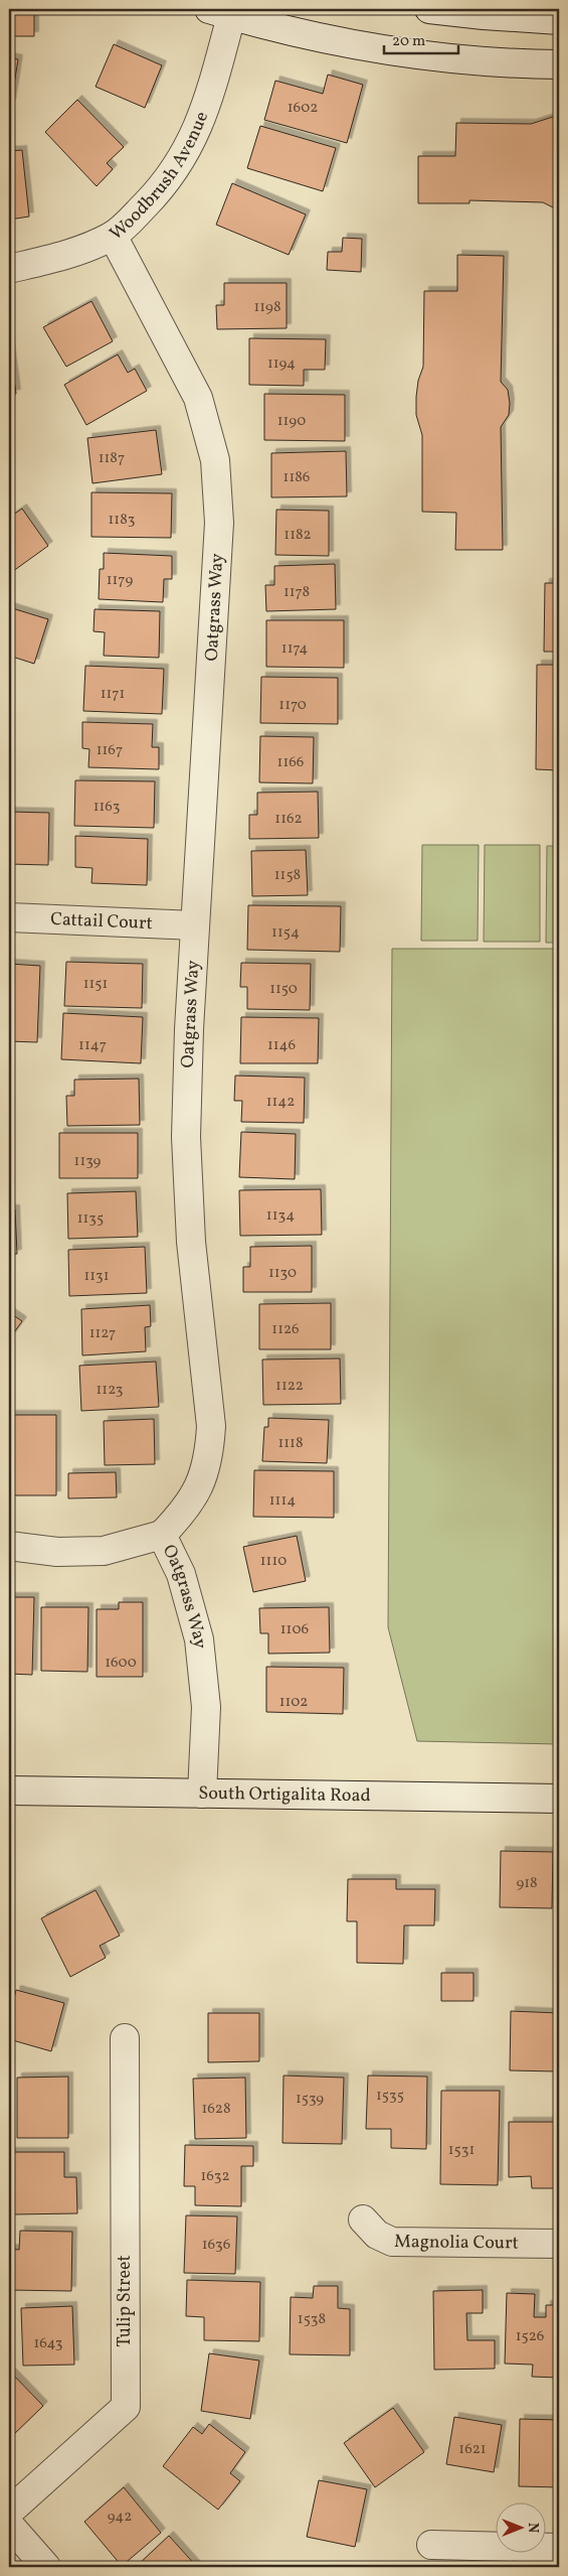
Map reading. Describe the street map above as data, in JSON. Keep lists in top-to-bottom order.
{
  "streets": {
    "street": [
      "Woodbrush Avenue",
      "Oatgrass Way",
      "Cattail Court",
      "South Ortigalita Road",
      "Magnolia Court",
      "Tulip Street"
    ]
  },
  "crossings": [
    ["Woodbrush Avenue", "Oatgrass Way"],
    ["Oatgrass Way", "Cattail Court"],
    ["Oatgrass Way", "South Ortigalita Road"]
  ],
  "house_numbers": [
    "1602",
    "1198",
    "1194",
    "1190",
    "1187",
    "1186",
    "1183",
    "1182",
    "1179",
    "1178",
    "1174",
    "1171",
    "1170",
    "1167",
    "1166",
    "1163",
    "1162",
    "1158",
    "1154",
    "1151",
    "1150",
    "1147",
    "1146",
    "1142",
    "1139",
    "1134",
    "1135",
    "1130",
    "1131",
    "1126",
    "1127",
    "1122",
    "1123",
    "1118",
    "1114",
    "1110",
    "1106",
    "1600",
    "1102",
    "918",
    "1535",
    "1539",
    "1628",
    "1531",
    "1632",
    "1636",
    "1538",
    "1526",
    "1643",
    "1621",
    "942"
  ],
  "scale_bar": "20 m",
  "north": "right"
}
